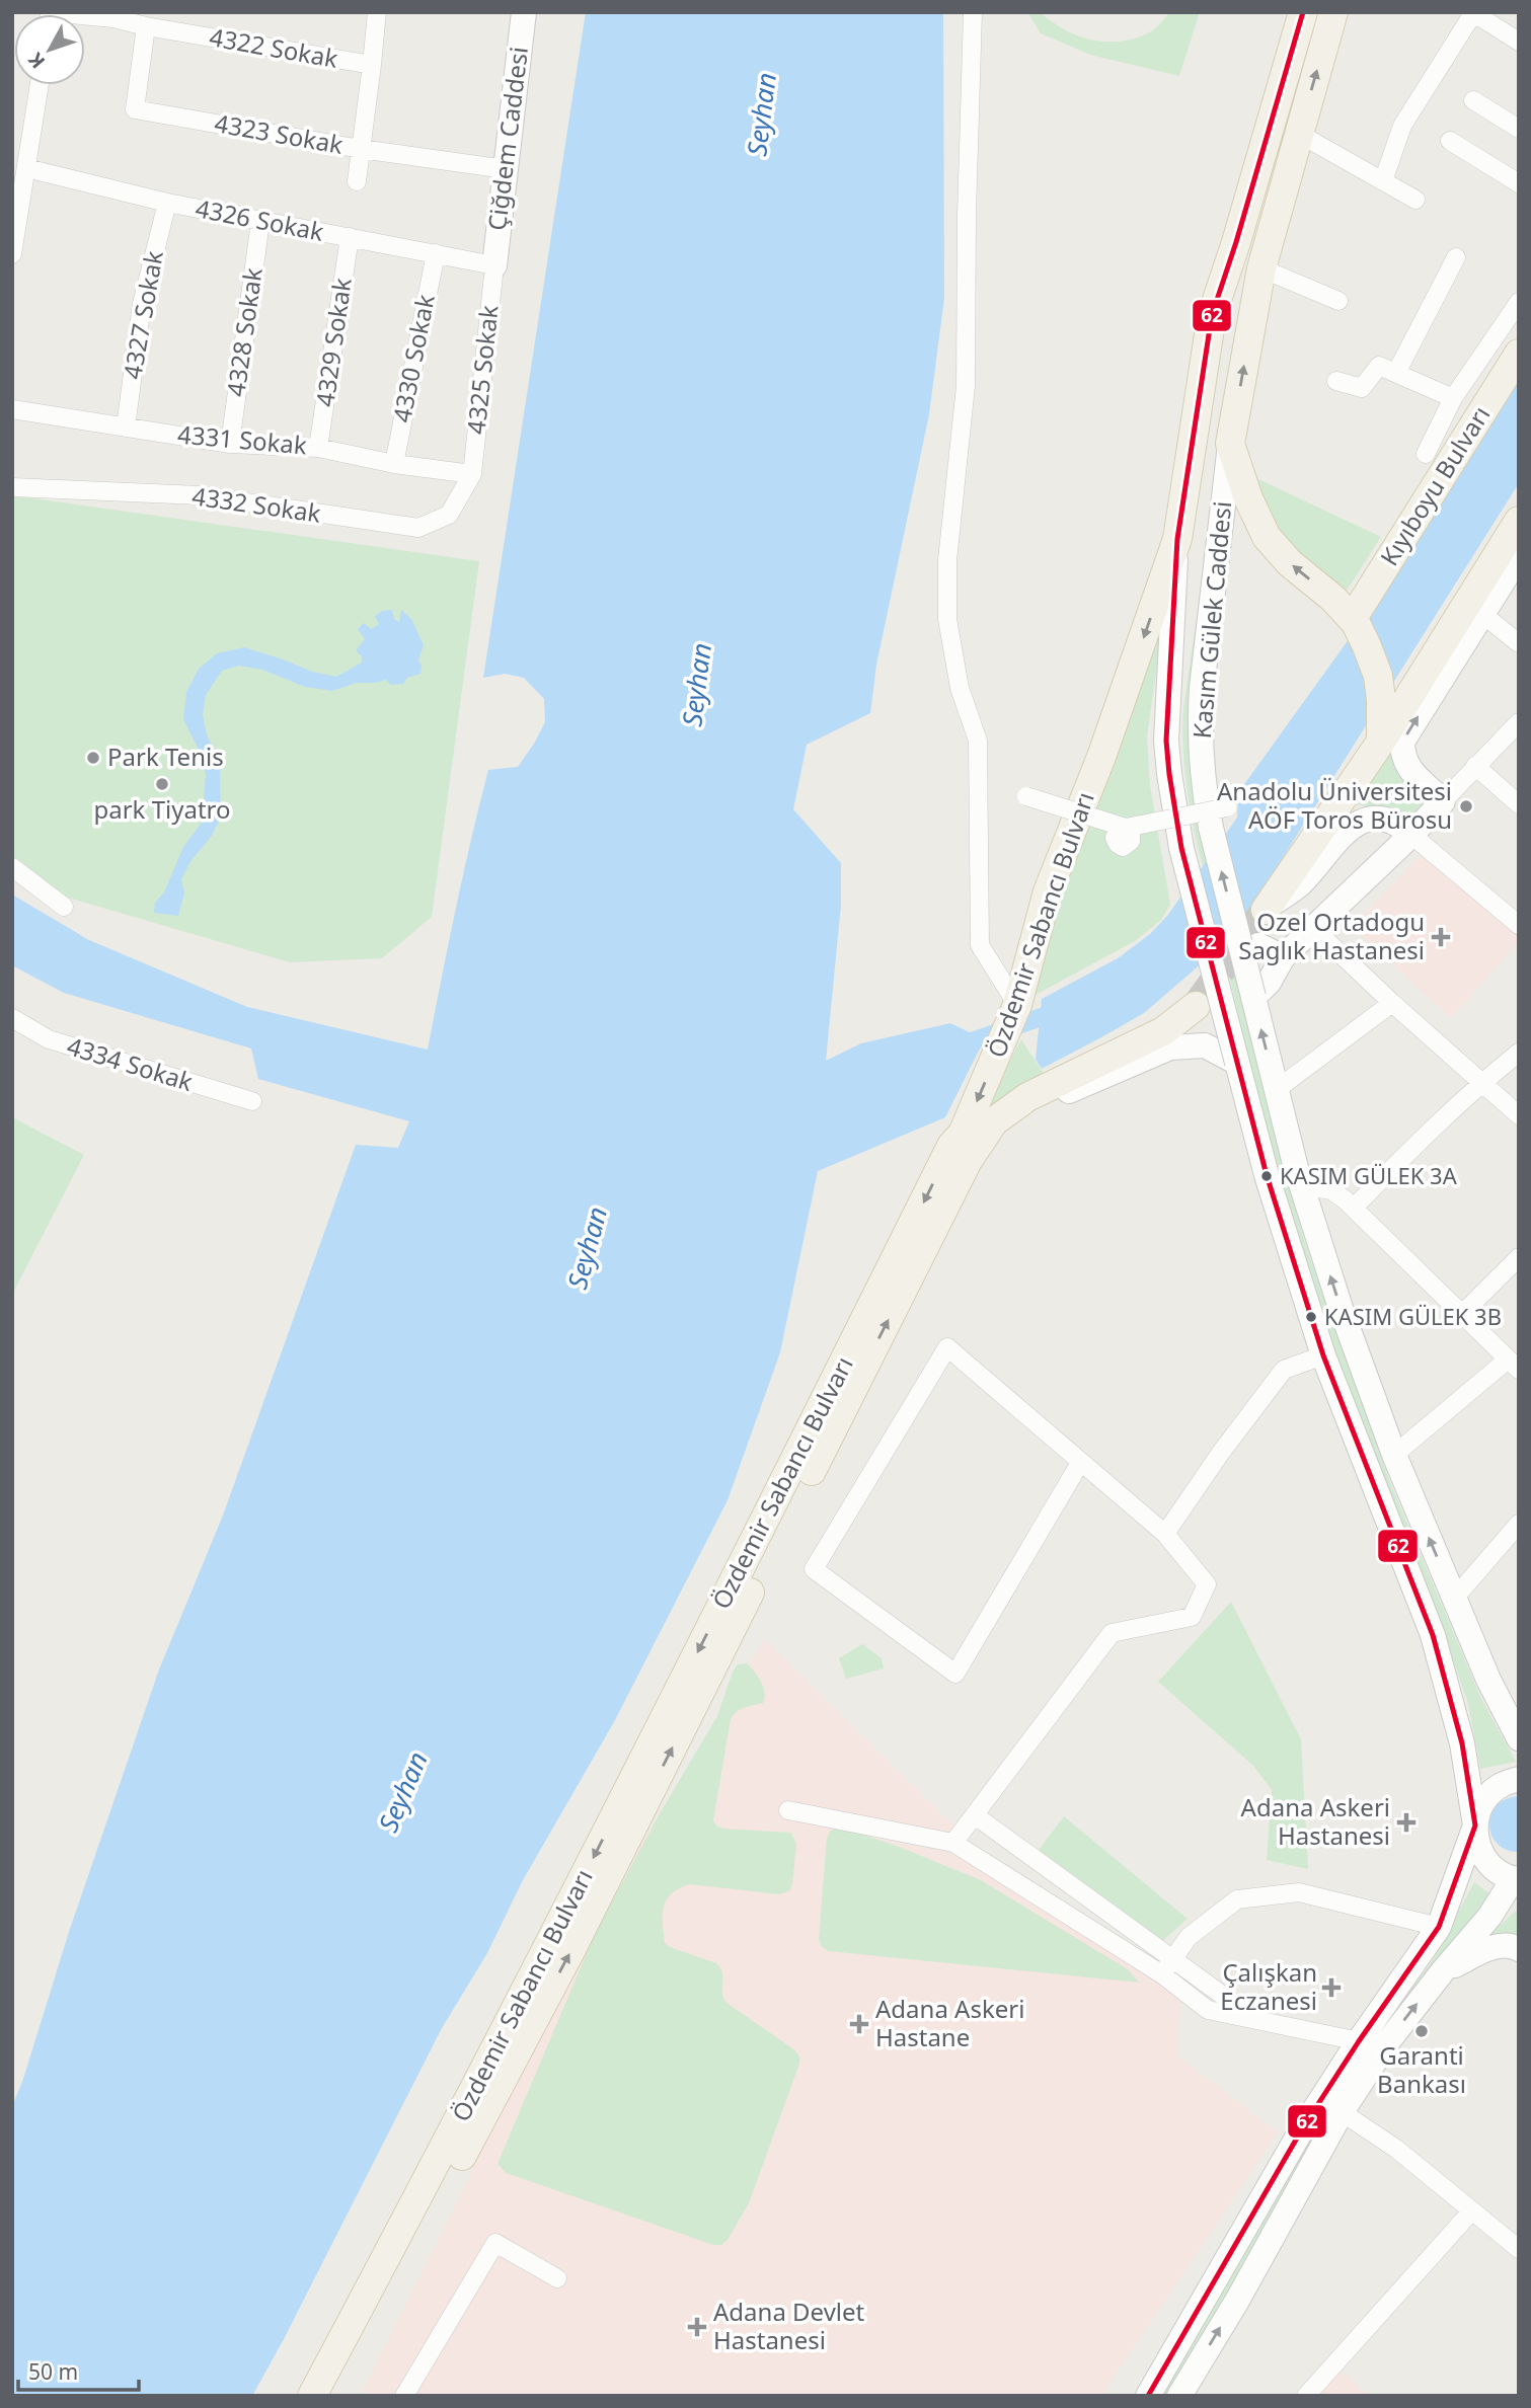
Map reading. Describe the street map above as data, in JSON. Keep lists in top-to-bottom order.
{
  "streets": {
    "main road": [
      "Çiğdem Caddesi",
      "Kıyıboyu Bulvarı",
      "Kasım Gülek Caddesi",
      "Özdemir Sabancı Bulvarı"
    ],
    "street": [
      "4322 Sokak",
      "4323 Sokak",
      "4326 Sokak",
      "4327 Sokak",
      "4328 Sokak",
      "4329 Sokak",
      "4330 Sokak",
      "4325 Sokak",
      "4331 Sokak",
      "4332 Sokak",
      "4334 Sokak"
    ]
  },
  "crossings": [
    ["4322 Sokak", "4323 Sokak"],
    ["4323 Sokak", "Çiğdem Caddesi"],
    ["Çiğdem Caddesi", "4326 Sokak"],
    ["Çiğdem Caddesi", "4325 Sokak"],
    ["4326 Sokak", "4327 Sokak"],
    ["4326 Sokak", "4328 Sokak"],
    ["4326 Sokak", "4329 Sokak"],
    ["4326 Sokak", "4330 Sokak"],
    ["4326 Sokak", "4325 Sokak"],
    ["4327 Sokak", "4331 Sokak"],
    ["4328 Sokak", "4331 Sokak"],
    ["4329 Sokak", "4331 Sokak"],
    ["4330 Sokak", "4331 Sokak"],
    ["4325 Sokak", "4331 Sokak"],
    ["4325 Sokak", "4332 Sokak"],
    ["4331 Sokak", "4332 Sokak"],
    ["Kasım Gülek Caddesi", "Özdemir Sabancı Bulvarı"]
  ],
  "water": ["Seyhan"],
  "places": {
    "other": [
      "Park Tenis",
      "park Tiyatro",
      "Anadolu Üniversitesi AÖF Toros Bürosu",
      "KASIM GÜLEK 3A",
      "KASIM GÜLEK 3B",
      "Garanti Bankası"
    ],
    "health": [
      "Ozel Ortadogu Saglık Hastanesi",
      "Adana Askeri Hastanesi",
      "Çalışkan Eczanesi",
      "Adana Askeri Hastane",
      "Adana Devlet Hastanesi"
    ]
  },
  "lines": ["transit line 62"],
  "scale_bar": "50 m",
  "north": "bottom left"
}
